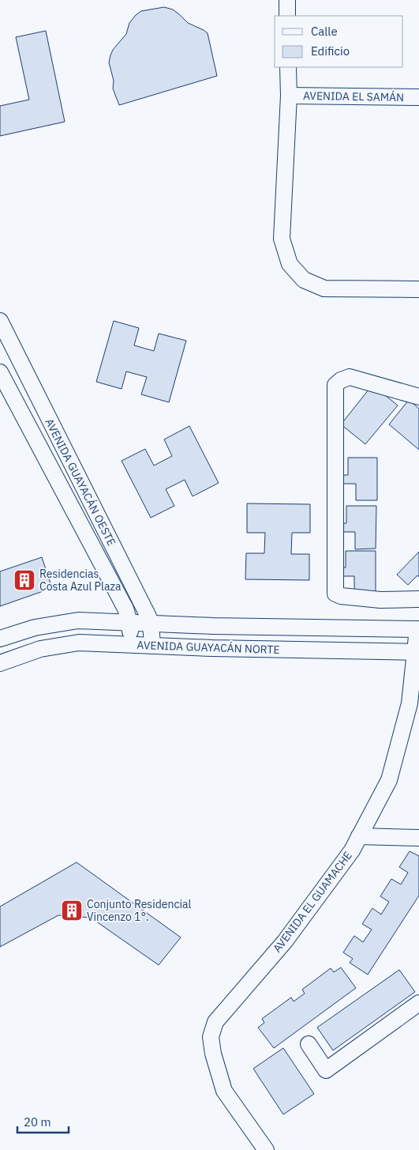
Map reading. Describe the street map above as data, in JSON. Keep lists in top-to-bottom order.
{
  "streets": {
    "street": [
      "AVENIDA EL SAMÁN",
      "AVENIDA GUAYACÁN OESTE",
      "AVENIDA GUAYACÁN NORTE",
      "AVENIDA EL GUAMACHE"
    ]
  },
  "crossings": [
    ["AVENIDA GUAYACÁN OESTE", "AVENIDA GUAYACÁN NORTE"],
    ["AVENIDA GUAYACÁN NORTE", "AVENIDA EL GUAMACHE"]
  ],
  "places": {
    "building": ["Residencias Costa Azul Plaza", "Conjunto Residencial Vincenzo 1°."]
  },
  "legend": ["Calle", "Edificio"],
  "scale_bar": "20 m"
}
